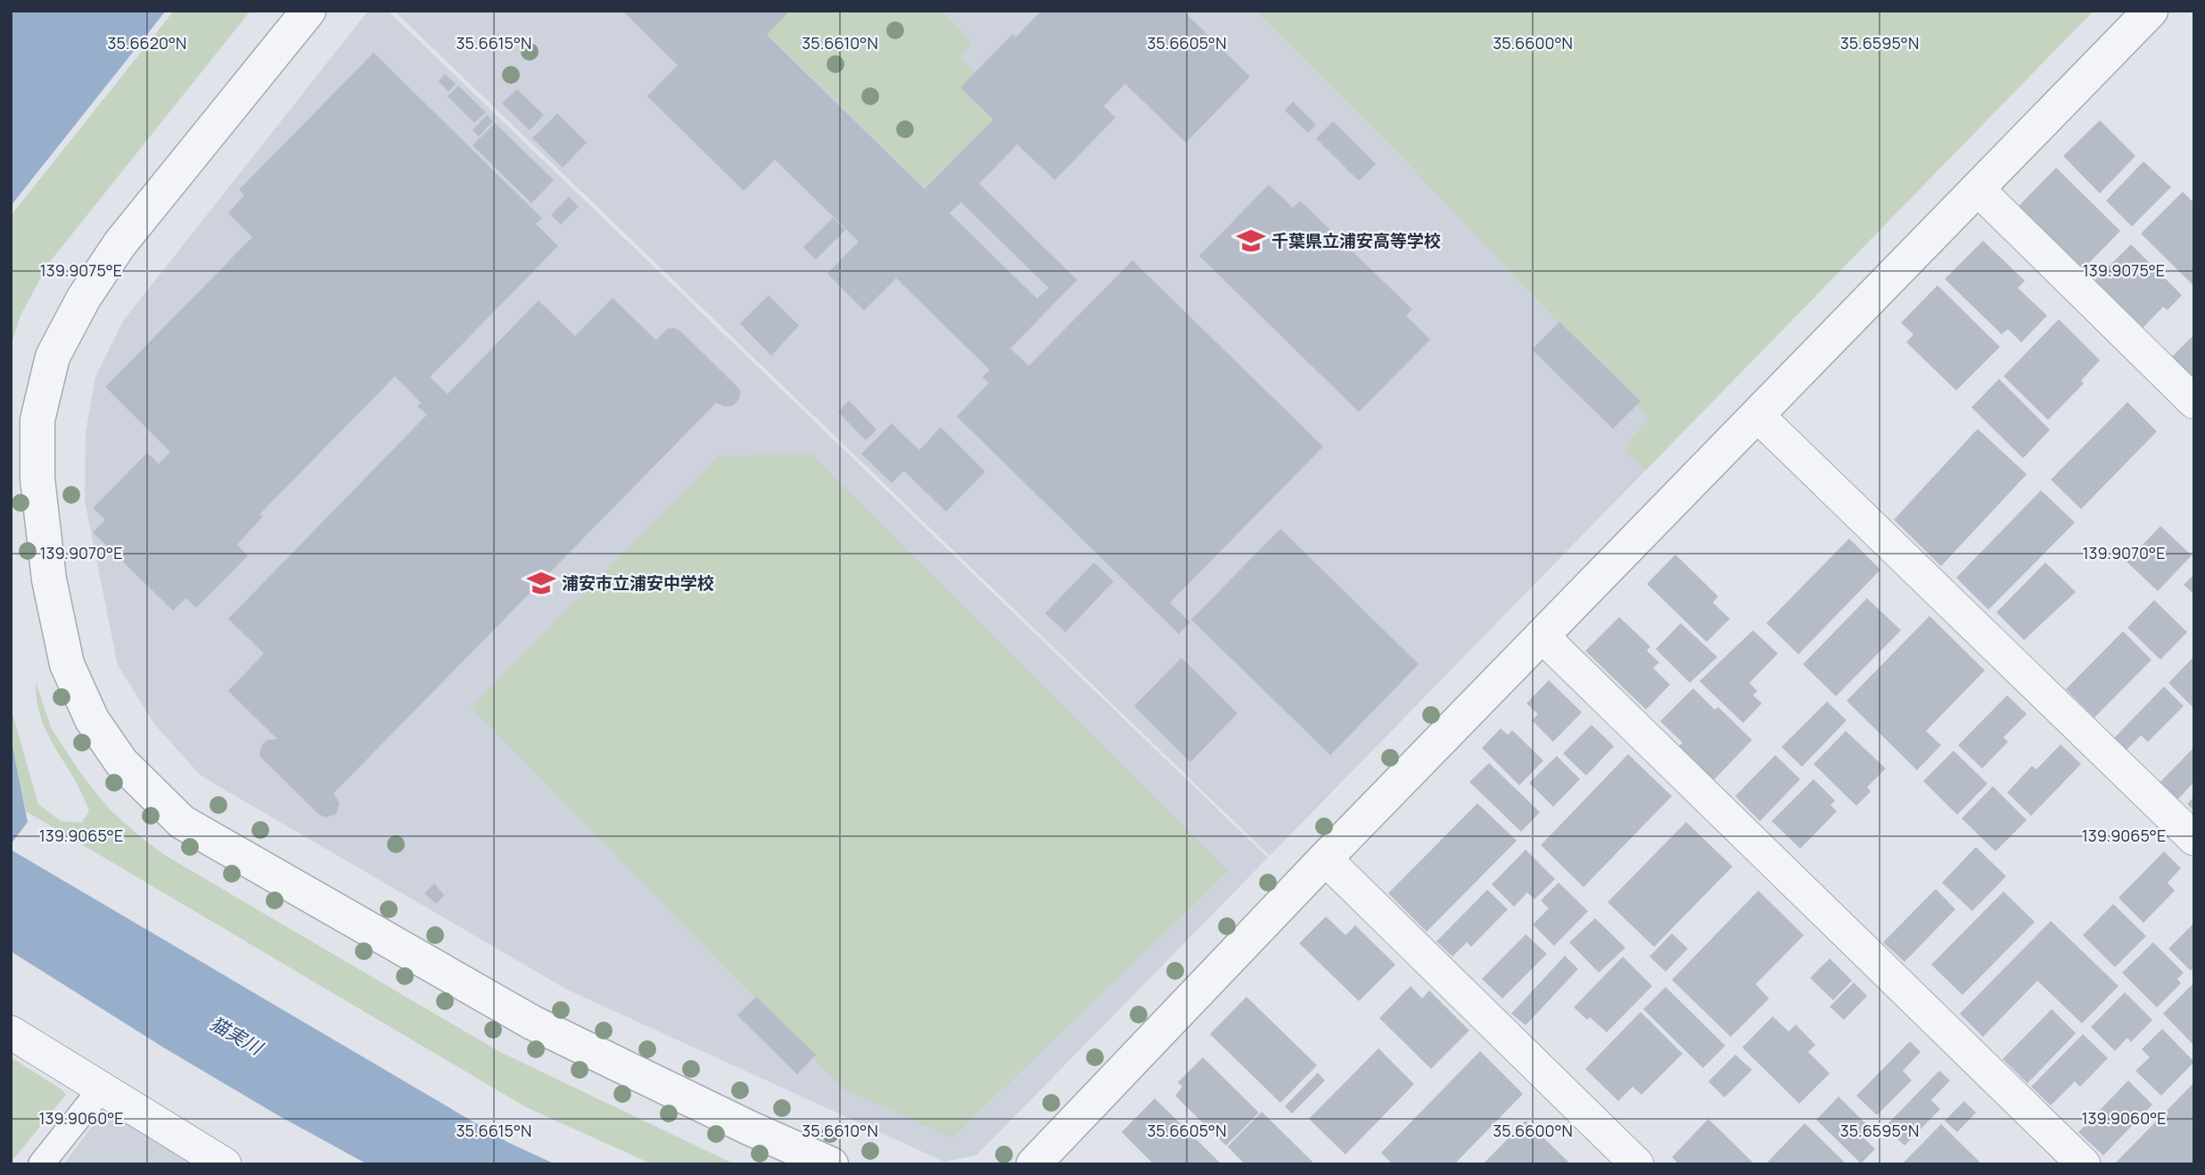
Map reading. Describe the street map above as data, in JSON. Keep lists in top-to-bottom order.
{
  "water": ["猫実川"],
  "places": {
    "school or university": ["千葉県立浦安高等学校", "浦安市立浦安中学校"]
  },
  "coordinates": [
    "35.6620°N",
    "35.6615°N",
    "35.6610°N",
    "35.6605°N",
    "35.6600°N",
    "35.6595°N",
    "139.9075°E",
    "139.9070°E",
    "139.9065°E",
    "139.9060°E"
  ]
}
